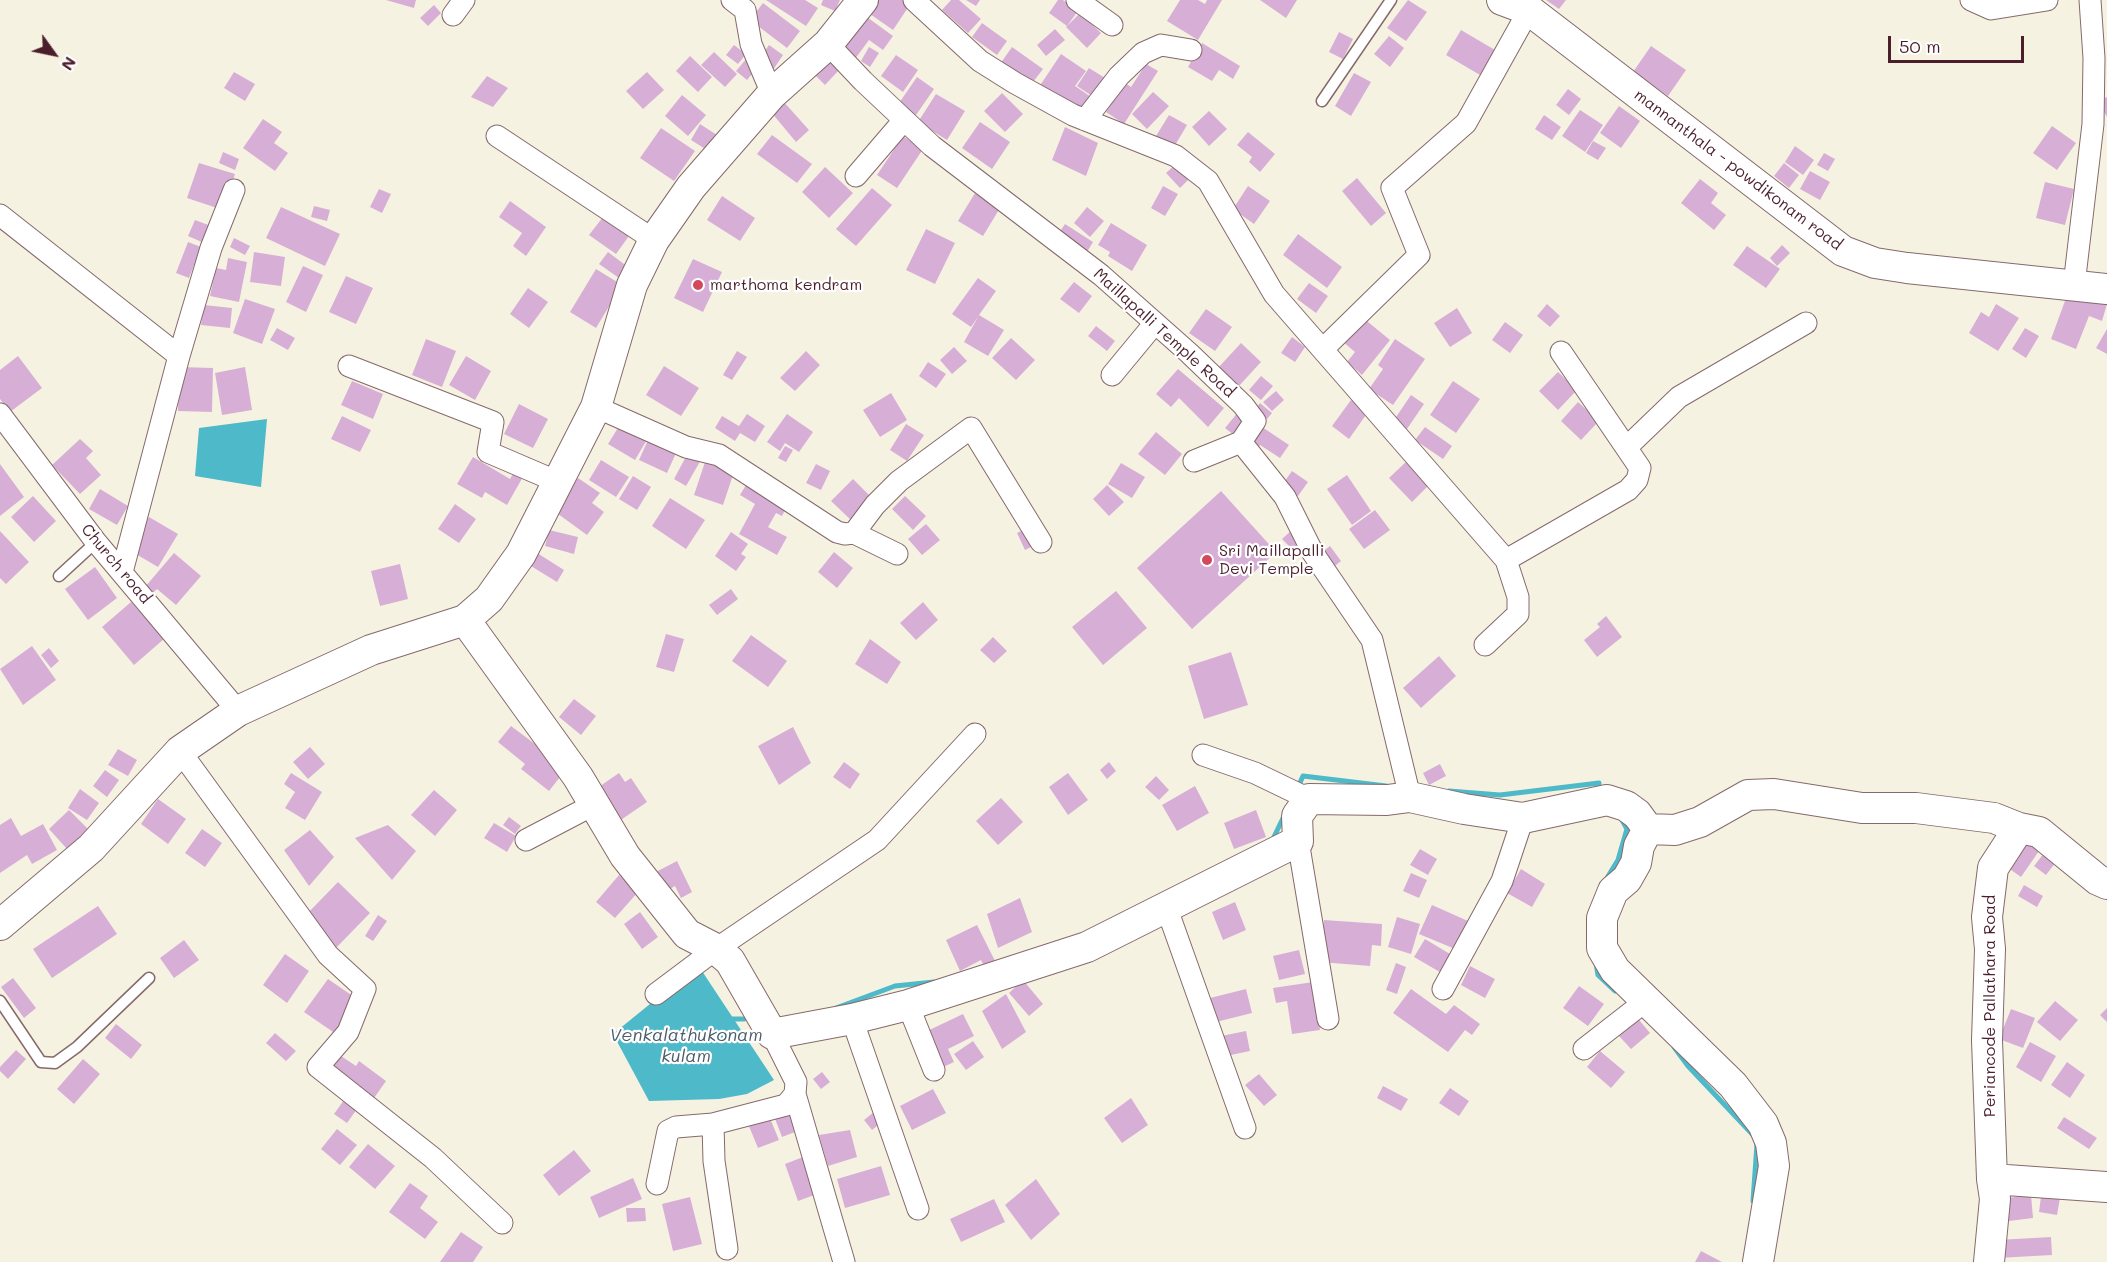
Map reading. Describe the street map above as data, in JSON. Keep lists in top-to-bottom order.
{
  "streets": {
    "main road": ["mannanthala - powdikonam road", "Periancode Pallathara Road"],
    "street": ["Maillapalli Temple Road", "Church road"]
  },
  "water": ["Venkalathukonam kulam"],
  "places": ["marthoma kendram", "Sri Maillapalli Devi Temple"],
  "scale_bar": "50 m",
  "north": "bottom right"
}
